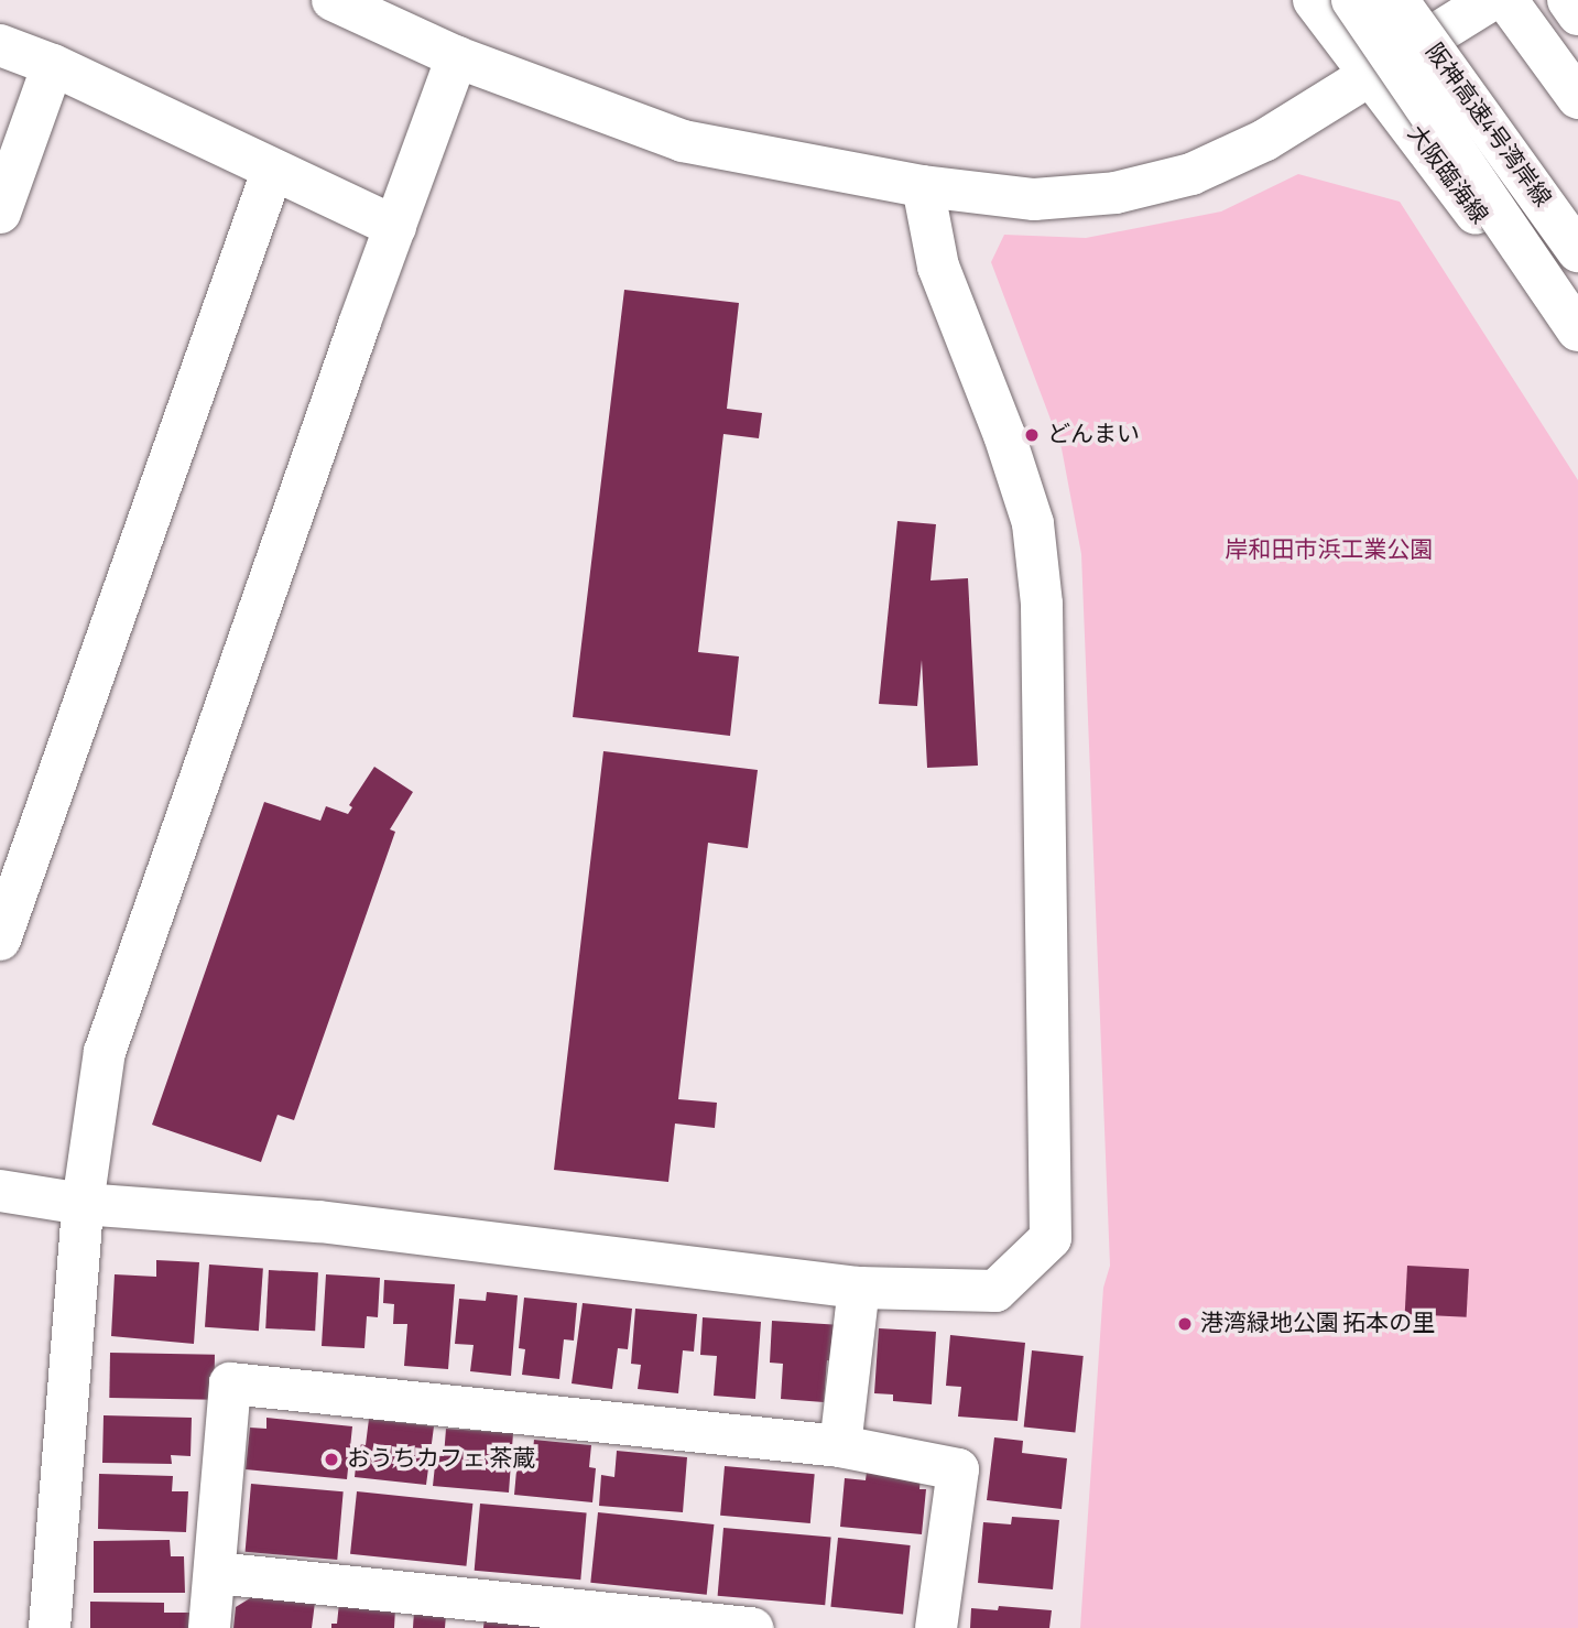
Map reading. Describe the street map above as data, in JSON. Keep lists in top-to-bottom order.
{
  "streets": {
    "main road": ["阪神高速4号湾岸線", "大阪臨海線"]
  },
  "parks": ["岸和田市浜工業公園"],
  "places": ["どんまい", "港湾緑地公園 拓本の里", "おうちカフェ 茶蔵"]
}
